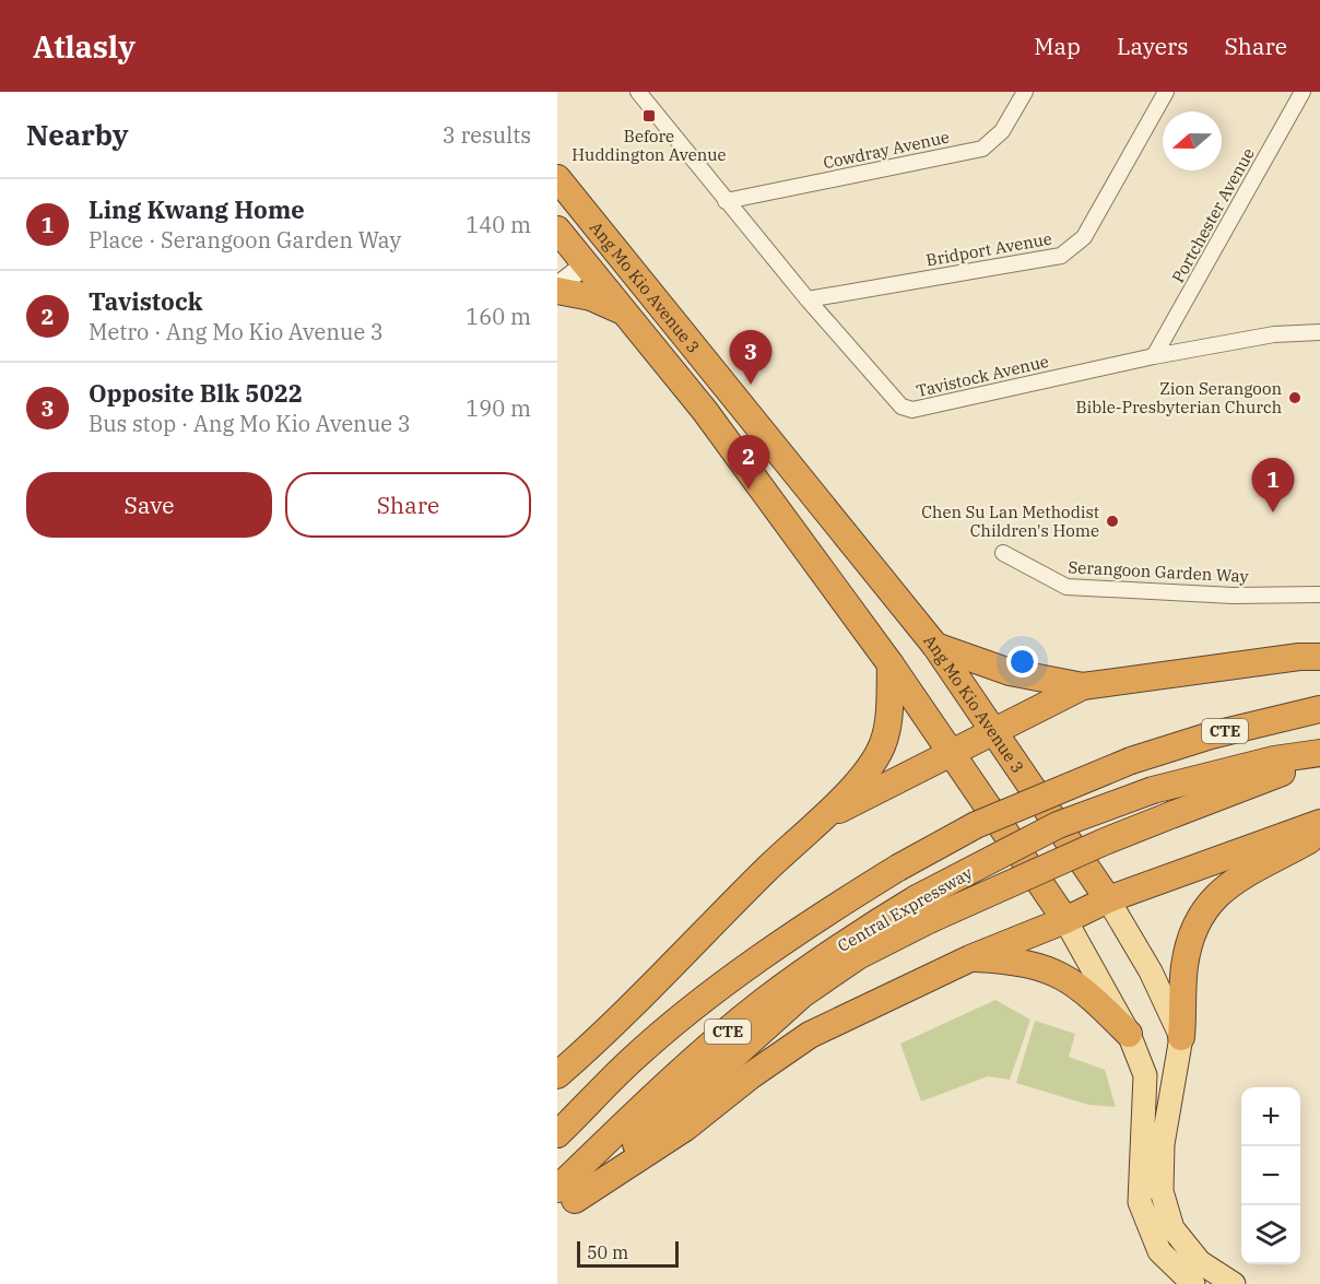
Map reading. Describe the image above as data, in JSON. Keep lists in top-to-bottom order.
{
  "streets": {
    "highway": ["Ang Mo Kio Avenue 3", "CTE", "Central Expressway"],
    "street": [
      "Cowdray Avenue",
      "Portchester Avenue",
      "Bridport Avenue",
      "Tavistock Avenue",
      "Serangoon Garden Way"
    ]
  },
  "crossings": [
    ["Cowdray Avenue", "Tavistock Avenue"],
    ["Portchester Avenue", "Tavistock Avenue"],
    ["Bridport Avenue", "Tavistock Avenue"]
  ],
  "places": {
    "transit": ["Before Huddington Avenue"],
    "other": ["Zion Serangoon Bible-Presbyterian Church", "Chen Su Lan Methodist Children's Home"]
  },
  "scale_bar": "50 m",
  "north": "left",
  "page": {
    "header": "Atlasly",
    "nav": ["Map", "Layers", "Share"],
    "heading": ["Nearby", "3 results"],
    "list": [
      {
        "mark": "1",
        "name": "Ling Kwang Home",
        "note": "Place · Serangoon Garden Way",
        "value": "140 m"
      },
      {
        "mark": "2",
        "name": "Tavistock",
        "note": "Metro · Ang Mo Kio Avenue 3",
        "value": "160 m"
      },
      {
        "mark": "3",
        "name": "Opposite Blk 5022",
        "note": "Bus stop · Ang Mo Kio Avenue 3",
        "value": "190 m"
      }
    ],
    "pins": ["3", "2", "1"],
    "buttons": ["Save", "Share"],
    "map_buttons": ["+", "−"],
    "scale": "50 m"
  }
}
